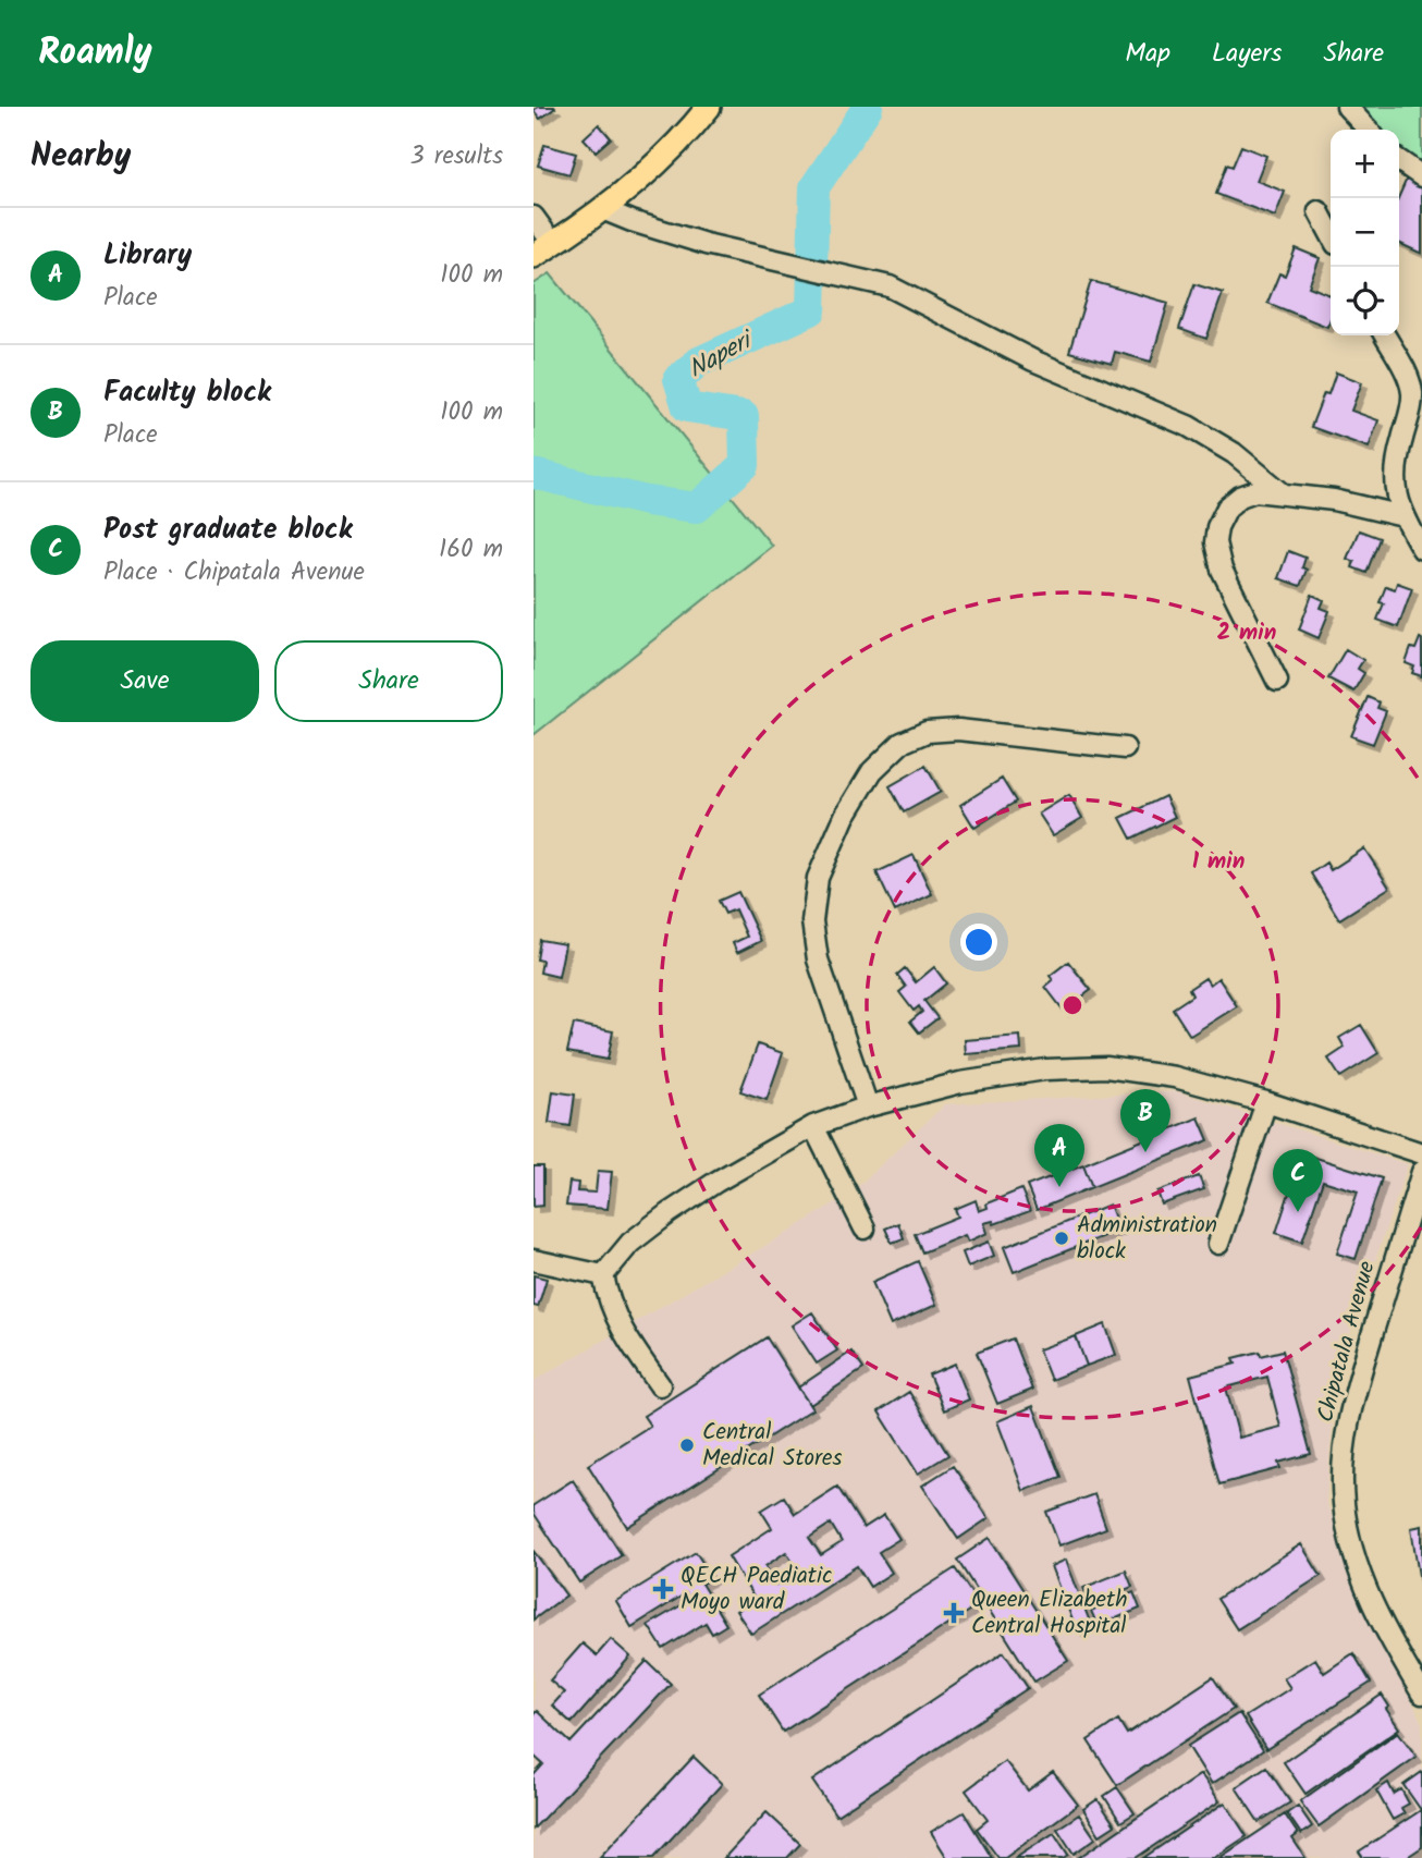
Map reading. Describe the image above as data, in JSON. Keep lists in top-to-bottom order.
{
  "streets": {
    "street": ["Chipatala Avenue"]
  },
  "water": ["Naperi"],
  "places": {
    "other": ["Administration block", "Central Medical Stores"],
    "health": ["QECH Paediatic Moyo ward", "Queen Elizabeth Central Hospital"]
  },
  "page": {
    "header": "Roamly",
    "nav": ["Map", "Layers", "Share"],
    "heading": ["Nearby", "3 results"],
    "map_buttons": ["+", "−"],
    "list": [
      {
        "mark": "A",
        "name": "Library",
        "note": "Place",
        "value": "100 m"
      },
      {
        "mark": "B",
        "name": "Faculty block",
        "note": "Place",
        "value": "100 m"
      },
      {
        "mark": "C",
        "name": "Post graduate block",
        "note": "Place · Chipatala Avenue",
        "value": "160 m"
      }
    ],
    "buttons": ["Save", "Share"],
    "pins": ["B", "A", "C"]
  },
  "rings": ["2 min", "1 min"]
}
